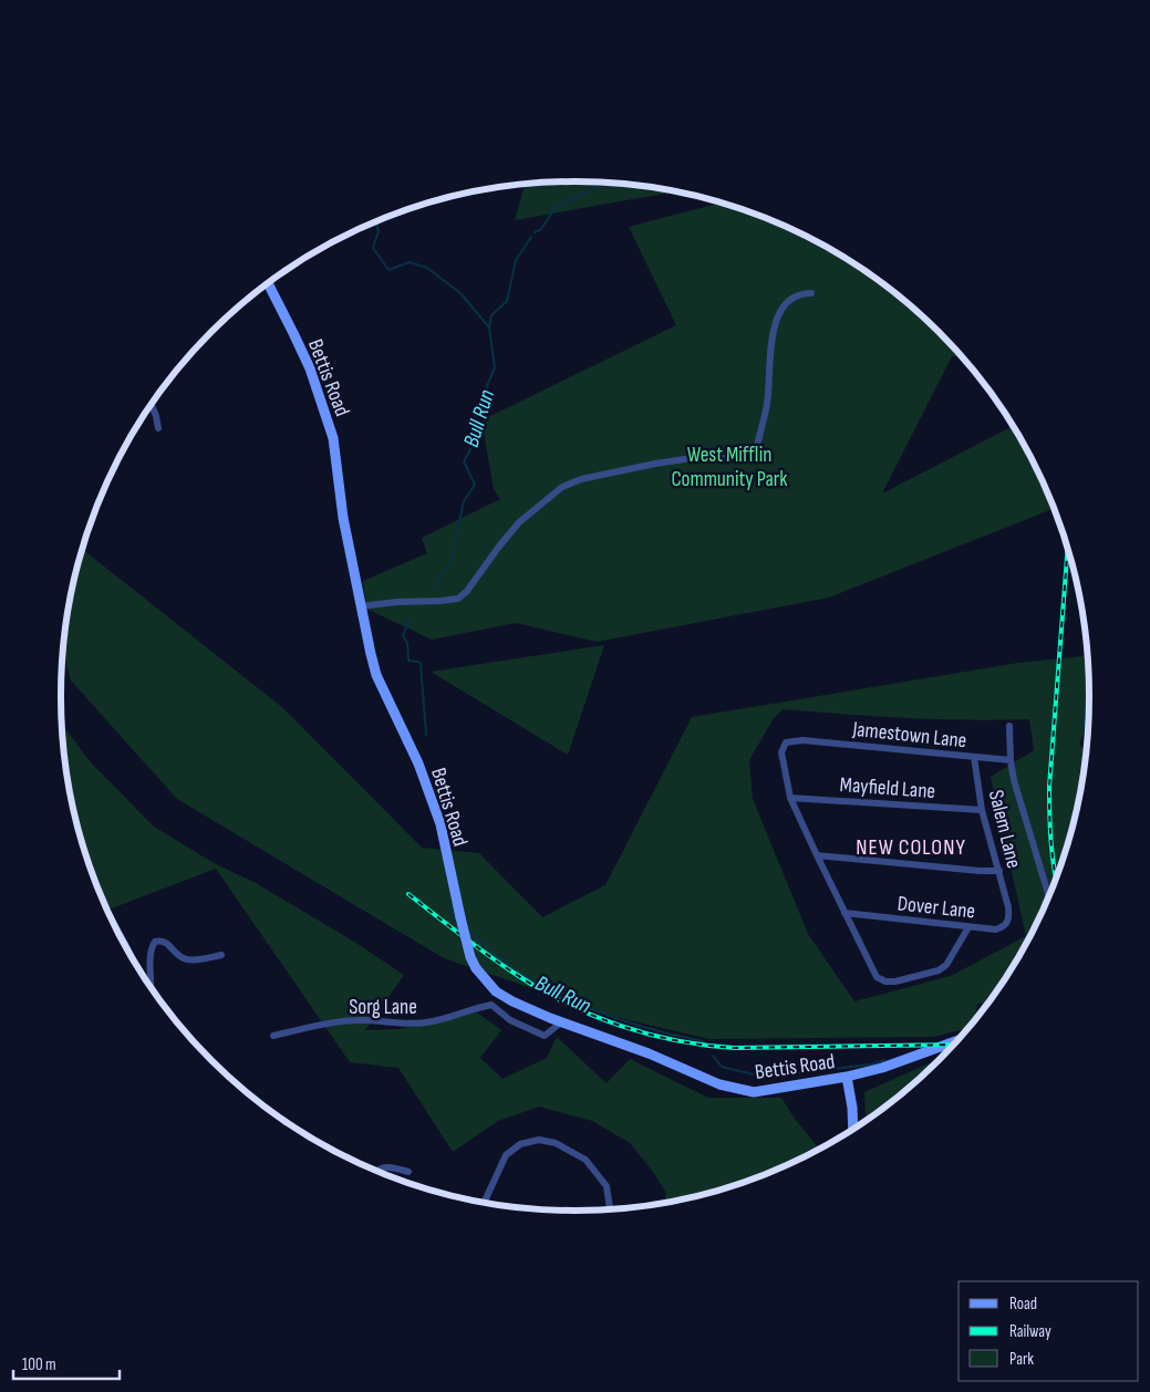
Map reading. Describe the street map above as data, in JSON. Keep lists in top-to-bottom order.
{
  "streets": {
    "street": [
      "Bettis Road",
      "Jamestown Lane",
      "Mayfield Lane",
      "Salem Lane",
      "Dover Lane",
      "Sorg Lane"
    ]
  },
  "crossings": [
    ["Bettis Road", "Sorg Lane"],
    ["Jamestown Lane", "Mayfield Lane"],
    ["Jamestown Lane", "Salem Lane"],
    ["Mayfield Lane", "Salem Lane"],
    ["Salem Lane", "Dover Lane"]
  ],
  "districts": ["NEW COLONY"],
  "water": ["Bull Run"],
  "parks": ["West Mifflin Community Park"],
  "legend": ["Road", "Railway", "Park"],
  "scale_bar": "100 m"
}
